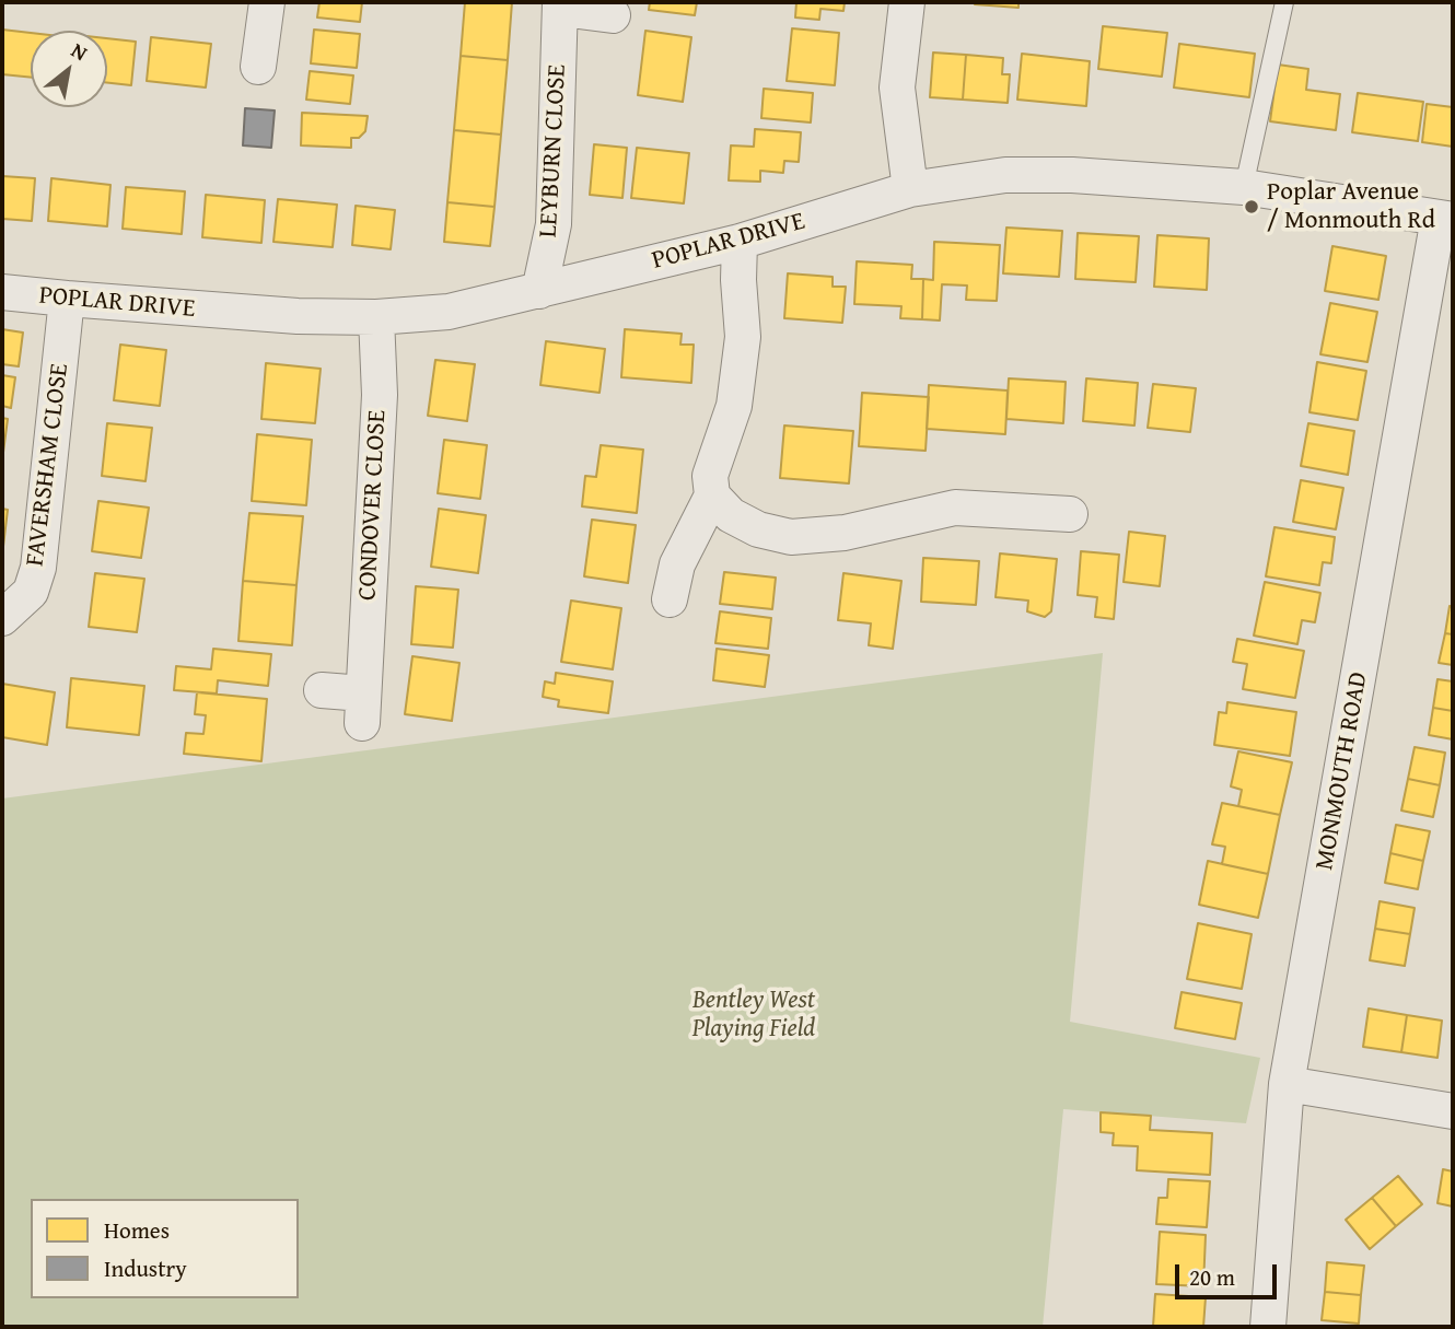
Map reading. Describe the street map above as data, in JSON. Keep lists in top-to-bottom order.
{
  "streets": {
    "street": [
      "LEYBURN CLOSE",
      "POPLAR DRIVE",
      "FAVERSHAM CLOSE",
      "CONDOVER CLOSE",
      "MONMOUTH ROAD"
    ]
  },
  "crossings": [
    ["LEYBURN CLOSE", "POPLAR DRIVE"],
    ["POPLAR DRIVE", "FAVERSHAM CLOSE"],
    ["POPLAR DRIVE", "CONDOVER CLOSE"],
    ["POPLAR DRIVE", "MONMOUTH ROAD"]
  ],
  "parks": ["Bentley West Playing Field"],
  "places": ["Poplar Avenue / Monmouth Rd"],
  "legend": ["Homes", "Industry"],
  "scale_bar": "20 m",
  "north": "top right"
}
